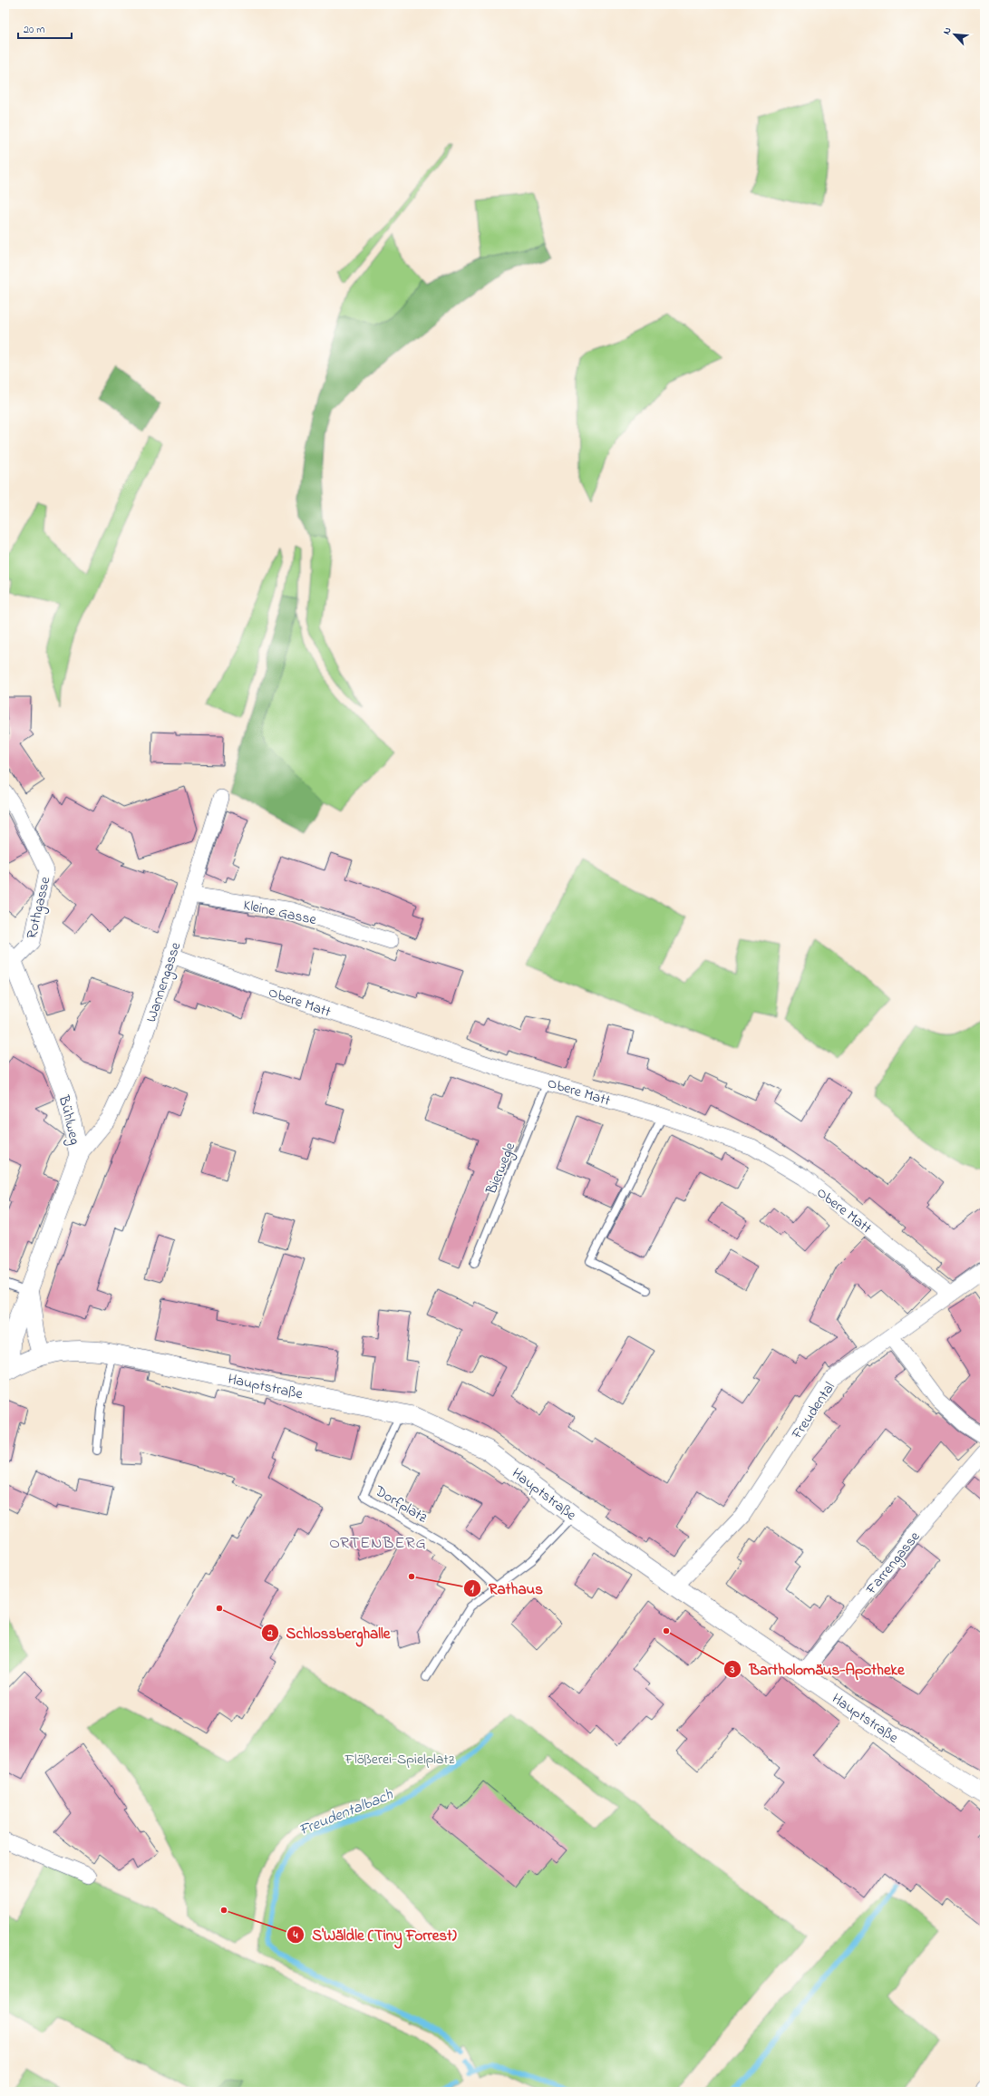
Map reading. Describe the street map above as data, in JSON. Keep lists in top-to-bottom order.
{
  "streets": {
    "street": [
      "Rothgasse",
      "Kleine Gasse",
      "Wannengasse",
      "Obere Matt",
      "Bühlweg",
      "Hauptstraße",
      "Freudental",
      "Farrengasse"
    ],
    "lane": ["Bierwegle", "Dorfplatz"]
  },
  "crossings": [
    ["Rothgasse", "Bühlweg"],
    ["Kleine Gasse", "Wannengasse"],
    ["Wannengasse", "Obere Matt"],
    ["Wannengasse", "Bühlweg"],
    ["Obere Matt", "Bierwegle"],
    ["Obere Matt", "Freudental"],
    ["Bühlweg", "Hauptstraße"],
    ["Hauptstraße", "Freudental"],
    ["Hauptstraße", "Dorfplatz"],
    ["Hauptstraße", "Farrengasse"]
  ],
  "districts": ["ORTENBERG"],
  "water": ["Freudentalbach"],
  "parks": ["Flößerei-Spielplatz"],
  "places": [
    "Rathaus",
    "Schlossberghalle",
    "Bartholomäus-Apotheke",
    "S'Wäldle (Tiny Forrest)"
  ],
  "scale_bar": "20 m",
  "north": "top left"
}
